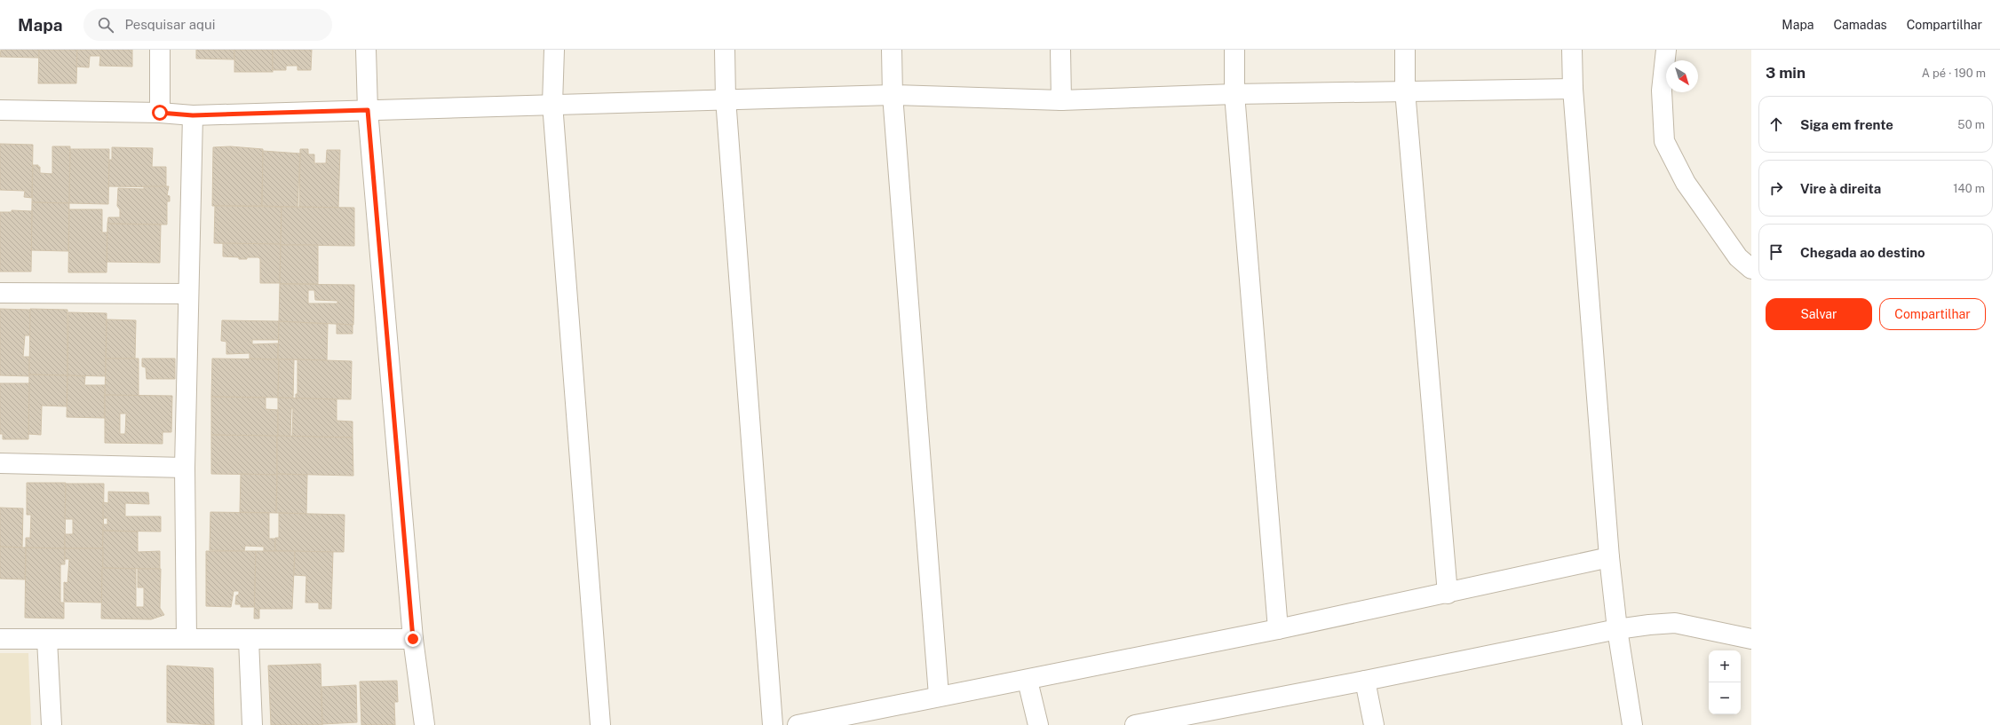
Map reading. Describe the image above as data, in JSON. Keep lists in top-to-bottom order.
{
  "north": "bottom right",
  "page": {
    "header": "Mapa",
    "search": "Pesquisar aqui",
    "nav": ["Mapa", "Camadas", "Compartilhar"],
    "heading": ["3 min", "A pé · 190 m"],
    "list": [
      ["Siga em frente", "50 m"],
      ["Vire à direita", "140 m"],
      "Chegada ao destino"
    ],
    "buttons": ["Salvar", "Compartilhar"],
    "map_buttons": ["+", "−"]
  }
}
